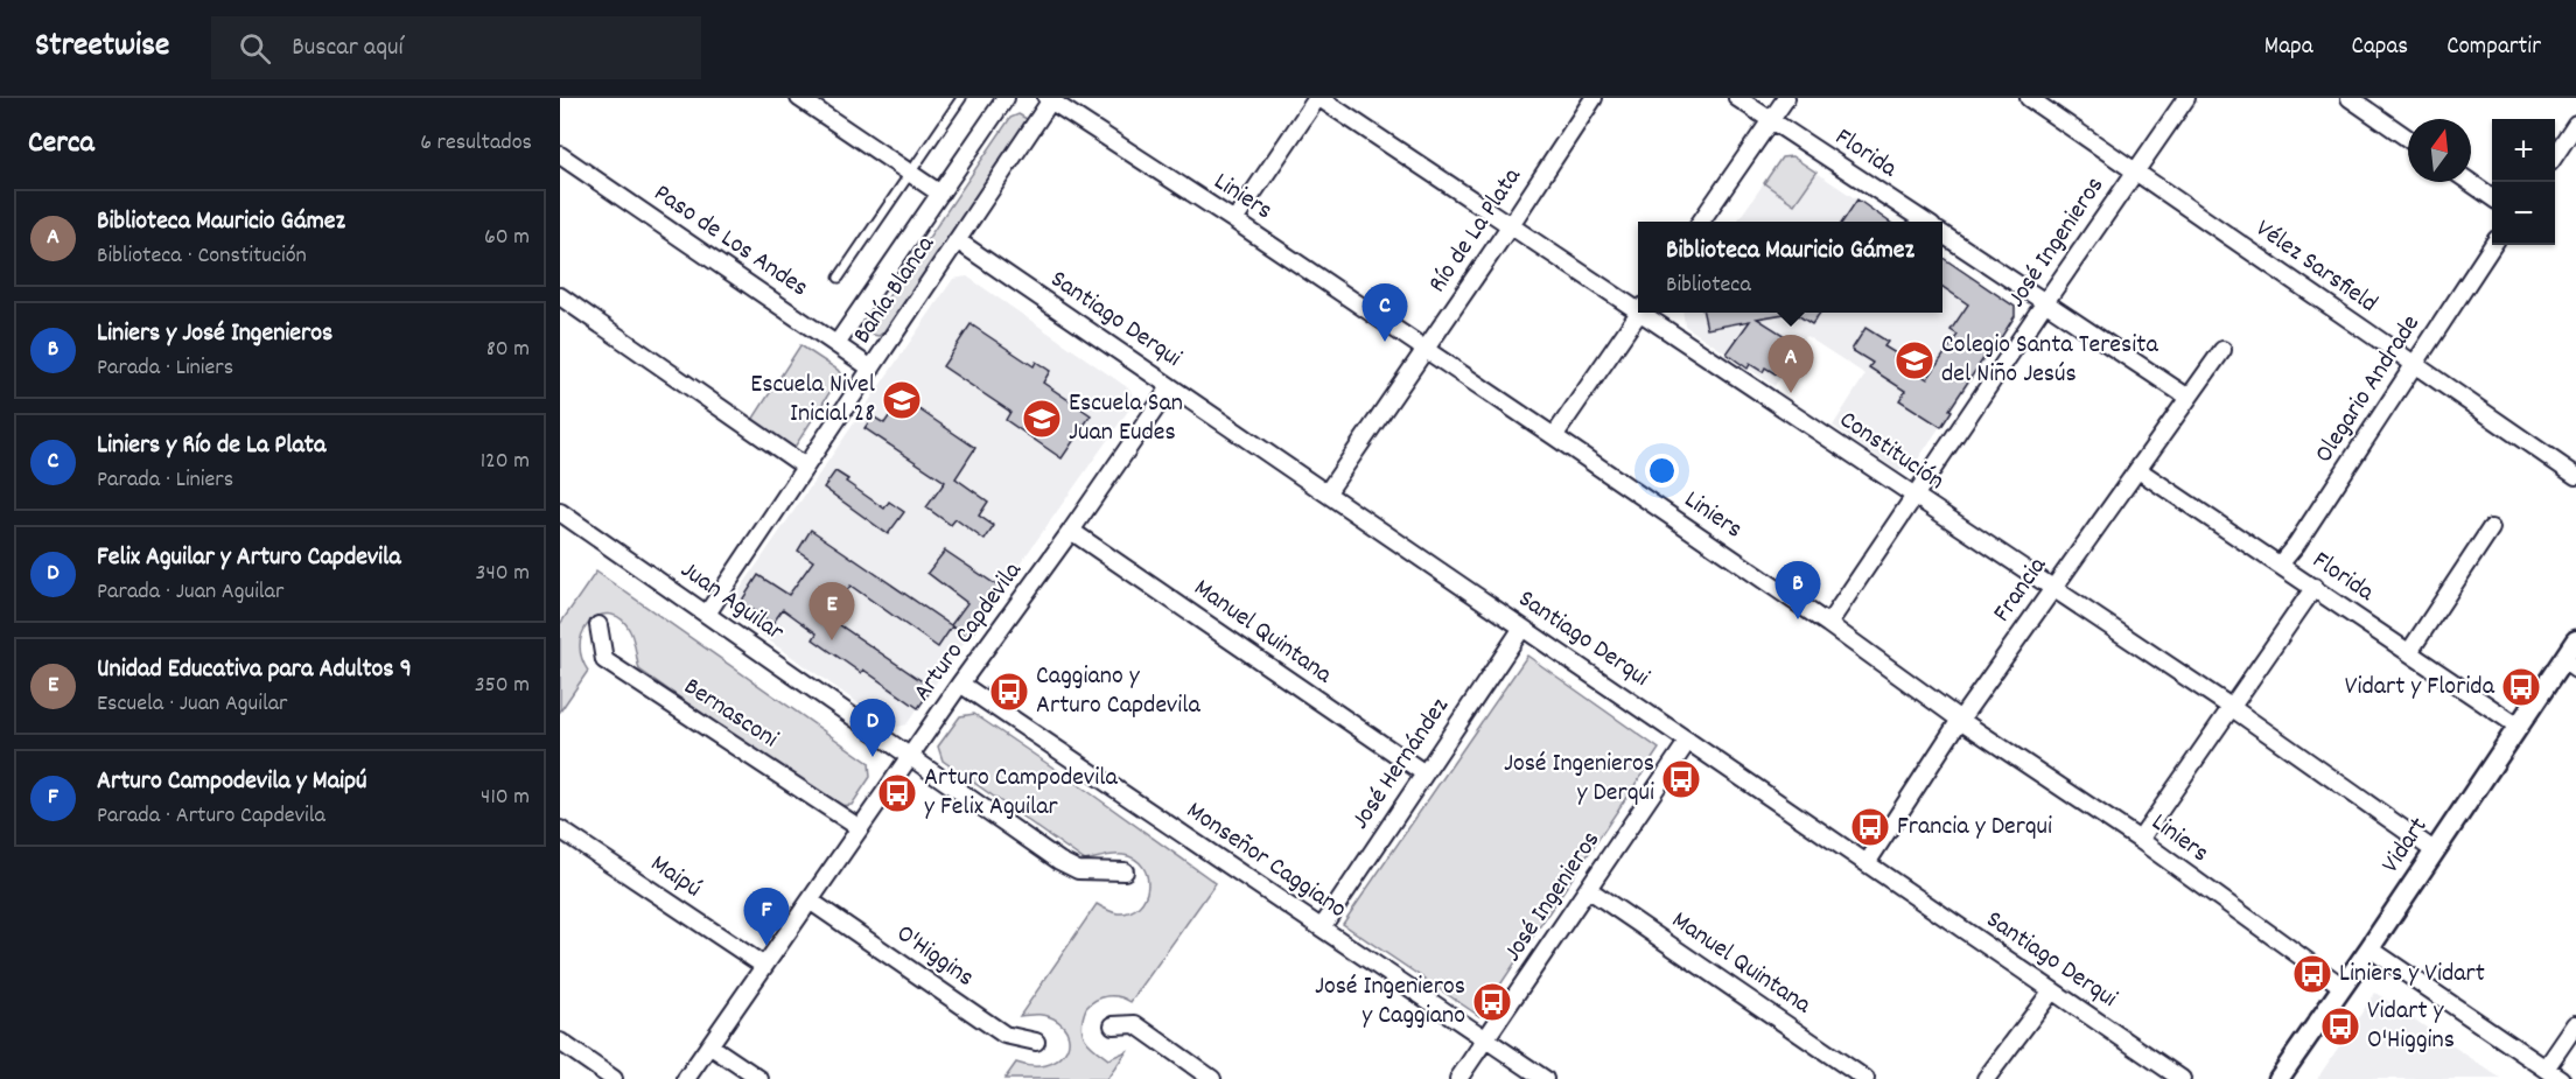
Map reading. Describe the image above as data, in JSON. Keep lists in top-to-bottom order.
{
  "streets": {
    "street": [
      "Florida",
      "Liniers",
      "Río de La Plata",
      "Paso de Los Andes",
      "José Ingenieros",
      "Vélez Sarsfield",
      "Bahía Blanca",
      "Santiago Derqui",
      "Olegario Andrade",
      "Constitución",
      "Francia",
      "Juan Aguilar",
      "Arturo Capdevila",
      "Manuel Quintana",
      "Bernasconi",
      "José Hernández",
      "Vidart",
      "Monseñor Caggiano",
      "Maipú",
      "O'Higgins"
    ]
  },
  "crossings": [
    ["Florida", "Olegario Andrade"],
    ["Florida", "Francia"],
    ["Florida", "Vidart"],
    ["Liniers", "Río de La Plata"],
    ["Liniers", "José Ingenieros"],
    ["Liniers", "Bahía Blanca"],
    ["Liniers", "Francia"],
    ["Liniers", "Vidart"],
    ["Río de La Plata", "Santiago Derqui"],
    ["Río de La Plata", "Constitución"],
    ["Paso de Los Andes", "Bahía Blanca"],
    ["José Ingenieros", "Vélez Sarsfield"],
    ["José Ingenieros", "Santiago Derqui"],
    ["José Ingenieros", "Constitución"],
    ["José Ingenieros", "Manuel Quintana"],
    ["José Ingenieros", "Monseñor Caggiano"],
    ["Vélez Sarsfield", "Olegario Andrade"],
    ["Bahía Blanca", "Santiago Derqui"],
    ["Bahía Blanca", "Juan Aguilar"],
    ["Santiago Derqui", "Francia"],
    ["Santiago Derqui", "Arturo Capdevila"],
    ["Santiago Derqui", "José Hernández"],
    ["Constitución", "Francia"],
    ["Constitución", "Vidart"],
    ["Juan Aguilar", "Arturo Capdevila"],
    ["Arturo Capdevila", "Manuel Quintana"],
    ["Arturo Capdevila", "Bernasconi"],
    ["Arturo Capdevila", "Monseñor Caggiano"],
    ["Arturo Capdevila", "Maipú"],
    ["Arturo Capdevila", "O'Higgins"],
    ["Manuel Quintana", "José Hernández"],
    ["José Hernández", "Monseñor Caggiano"]
  ],
  "places": {
    "school or university": ["Colegio Santa Teresita del Niño Jesús", "Escuela Nivel Inicial 28", "Escuela San Juan Eudes"],
    "bus stop": [
      "Vidart y Florida",
      "Caggiano y Arturo Capdevila",
      "José Ingenieros y Derqui",
      "Arturo Campodevila y Felix Aguilar",
      "Francia y Derqui",
      "Liniers y Vidart",
      "José Ingenieros y Caggiano",
      "Vidart y O'Higgins"
    ]
  },
  "north": "top",
  "page": {
    "header": "Streetwise",
    "search": "Buscar aquí",
    "nav": ["Mapa", "Capas", "Compartir"],
    "heading": ["Cerca", "6 resultados"],
    "map_buttons": ["+", "−"],
    "list": [
      {
        "mark": "A",
        "name": "Biblioteca Mauricio Gámez",
        "note": "Biblioteca · Constitución",
        "value": "60 m"
      },
      {
        "mark": "B",
        "name": "Liniers y José Ingenieros",
        "note": "Parada · Liniers",
        "value": "80 m"
      },
      {
        "mark": "C",
        "name": "Liniers y Río de La Plata",
        "note": "Parada · Liniers",
        "value": "120 m"
      },
      {
        "mark": "D",
        "name": "Felix Aguilar y Arturo Capdevila",
        "note": "Parada · Juan Aguilar",
        "value": "340 m"
      },
      {
        "mark": "E",
        "name": "Unidad Educativa para Adultos 9",
        "note": "Escuela · Juan Aguilar",
        "value": "350 m"
      },
      {
        "mark": "F",
        "name": "Arturo Campodevila y Maipú",
        "note": "Parada · Arturo Capdevila",
        "value": "410 m"
      }
    ],
    "popup": ["Biblioteca Mauricio Gámez", "Biblioteca"],
    "pins": [
      "C",
      "A",
      "B",
      "E",
      "D",
      "F"
    ]
  }
}
